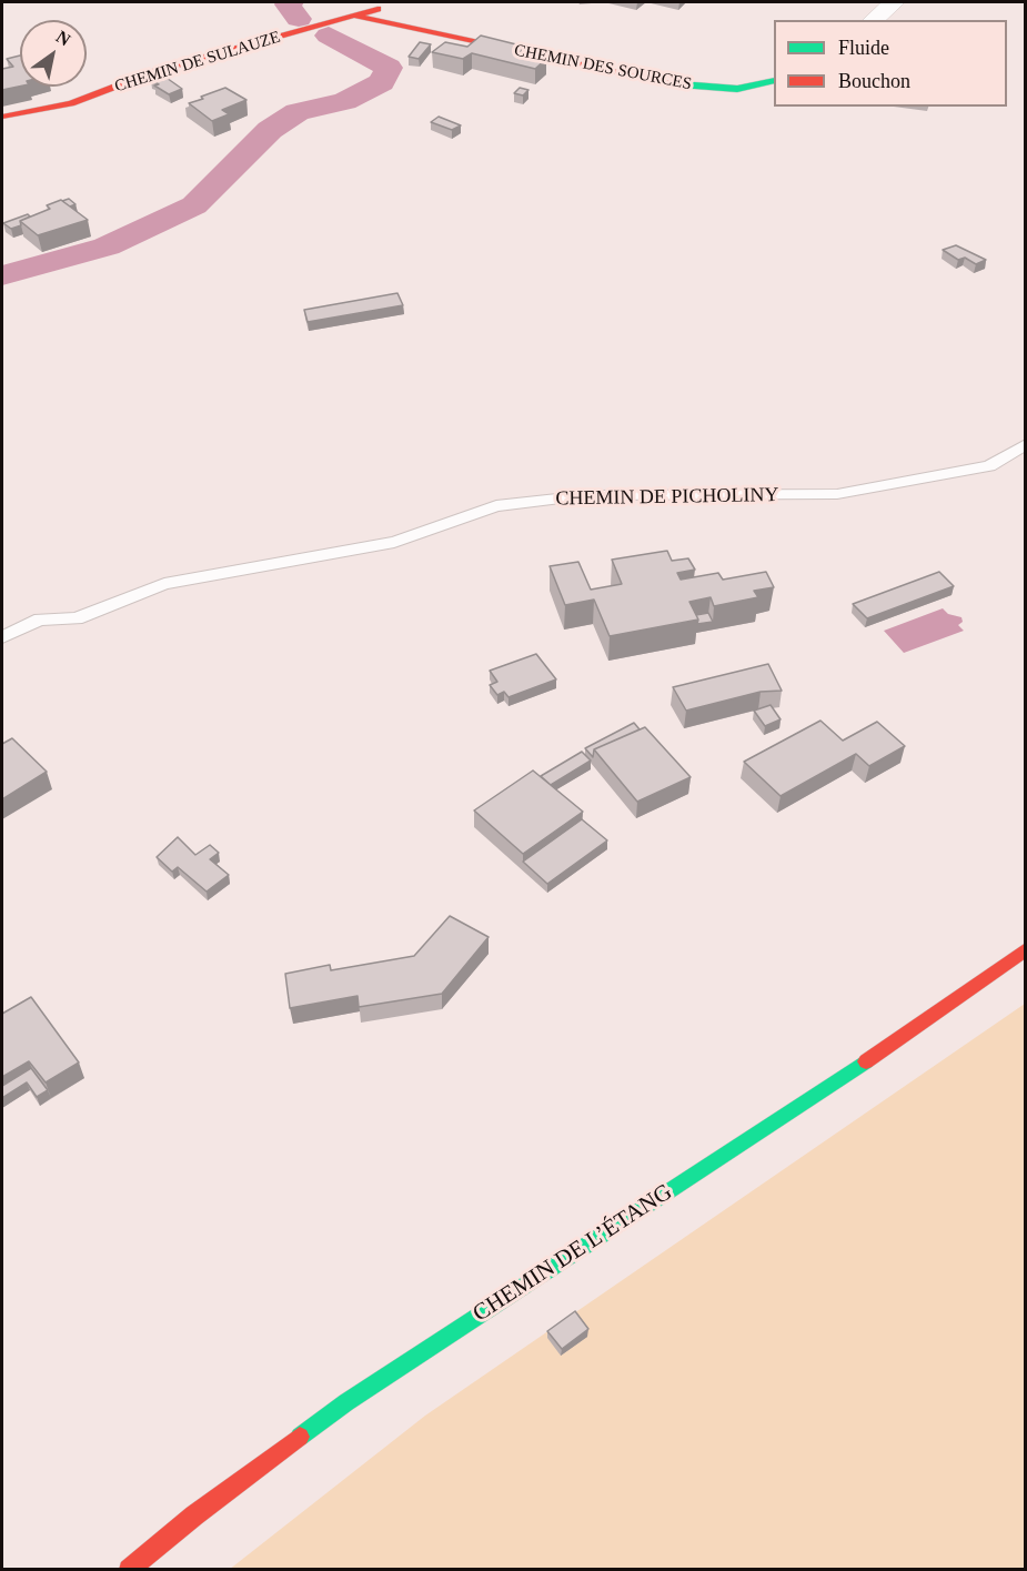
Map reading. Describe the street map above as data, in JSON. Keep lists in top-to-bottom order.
{
  "streets": {
    "street": ["CHEMIN DE SULAUZE", "CHEMIN DES SOURCES", "CHEMIN DE L’ÉTANG"],
    "lane": ["CHEMIN DE PICHOLINY"]
  },
  "crossings": [
    ["CHEMIN DE SULAUZE", "CHEMIN DES SOURCES"]
  ],
  "legend": ["Fluide", "Bouchon"],
  "north": "top right"
}
